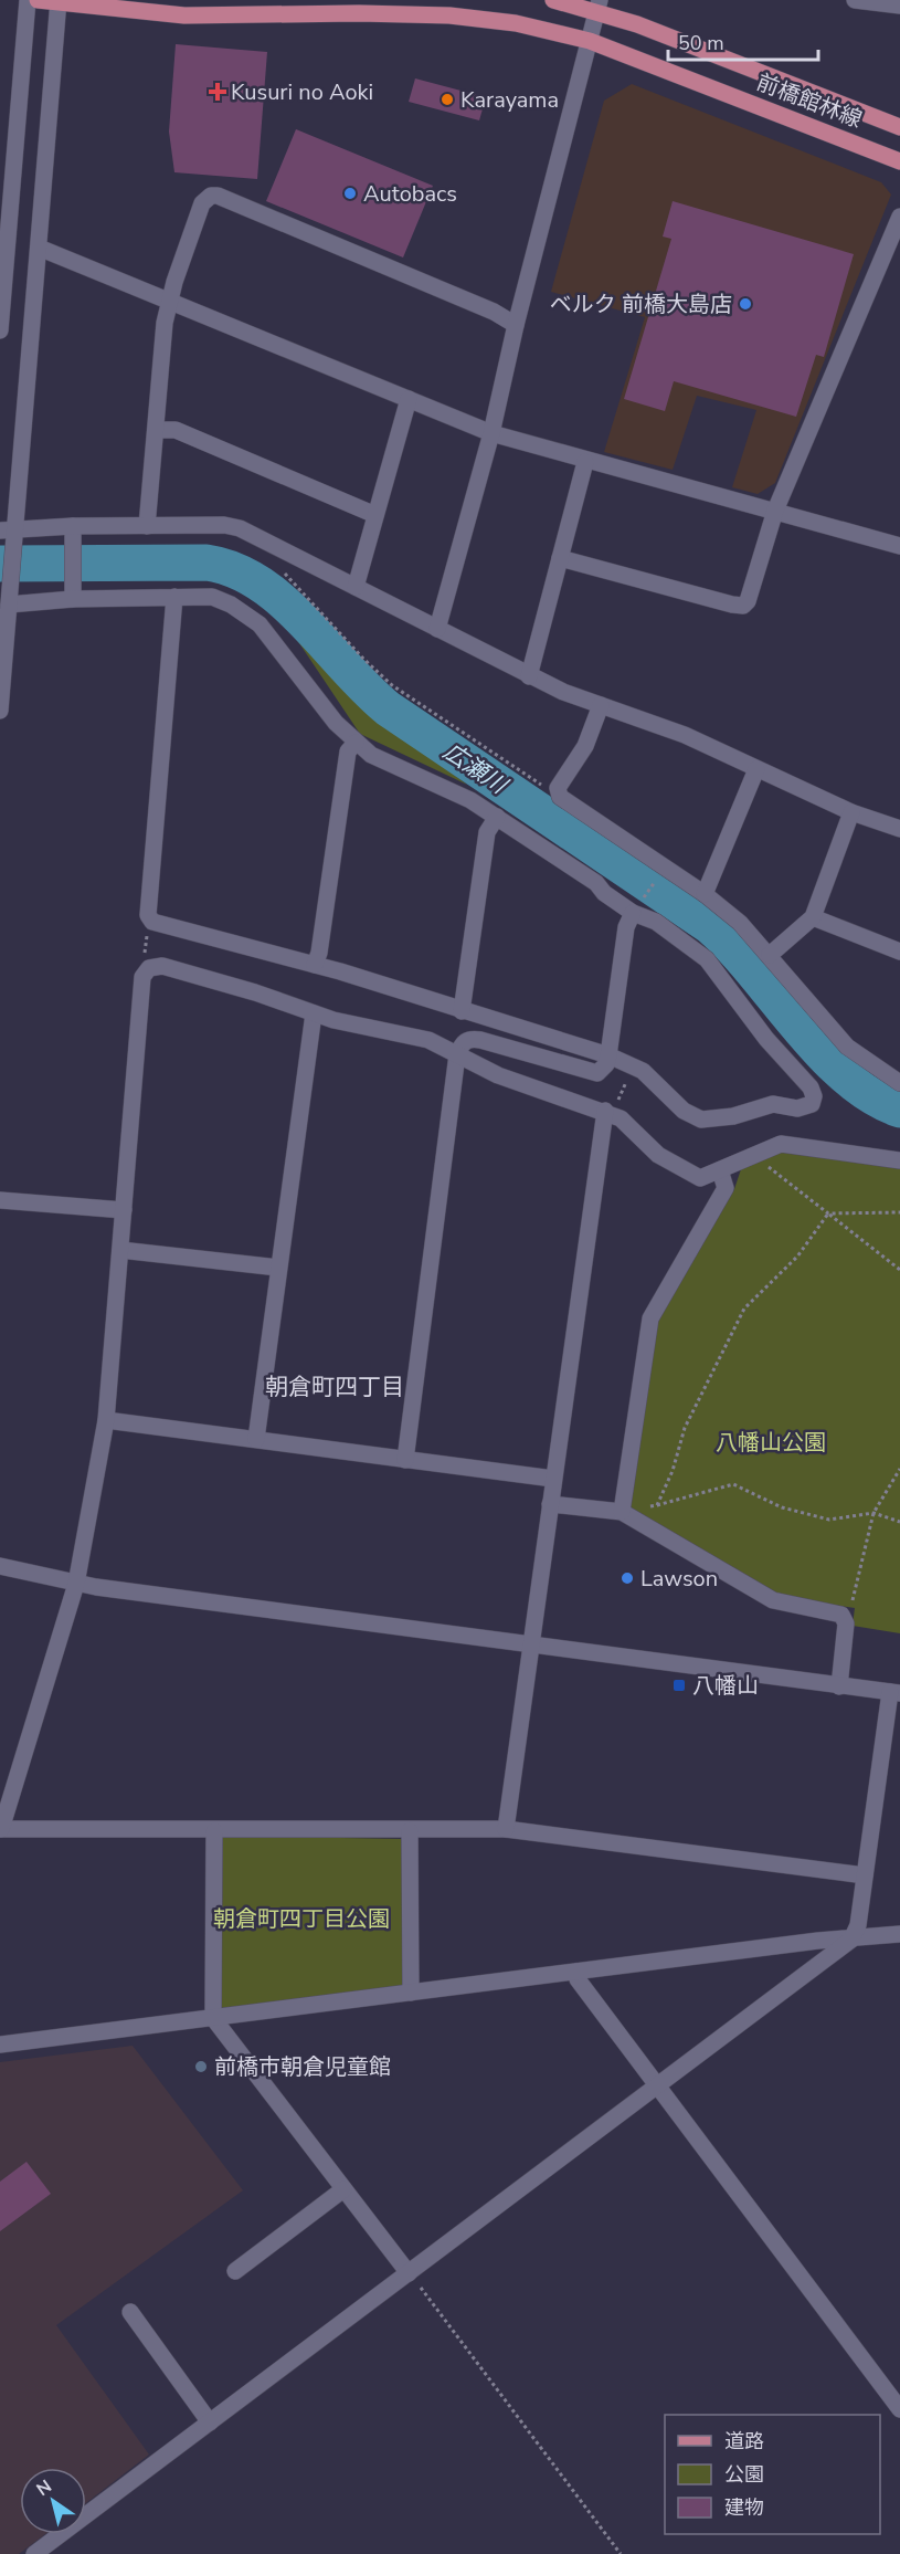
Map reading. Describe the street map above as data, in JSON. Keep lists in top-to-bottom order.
{
  "streets": {
    "main road": ["前橋館林線"]
  },
  "districts": ["朝倉町四丁目"],
  "water": ["広瀬川"],
  "parks": ["八幡山公園", "朝倉町四丁目公園"],
  "places": {
    "health": ["Kusuri no Aoki"],
    "other": [
      "Karayama",
      "Autobacs",
      "ベルク 前橋大島店",
      "Lawson",
      "前橋市朝倉児童館"
    ],
    "transit": ["八幡山"]
  },
  "legend": ["道路", "公園", "建物"],
  "scale_bar": "50 m",
  "north": "top left"
}
